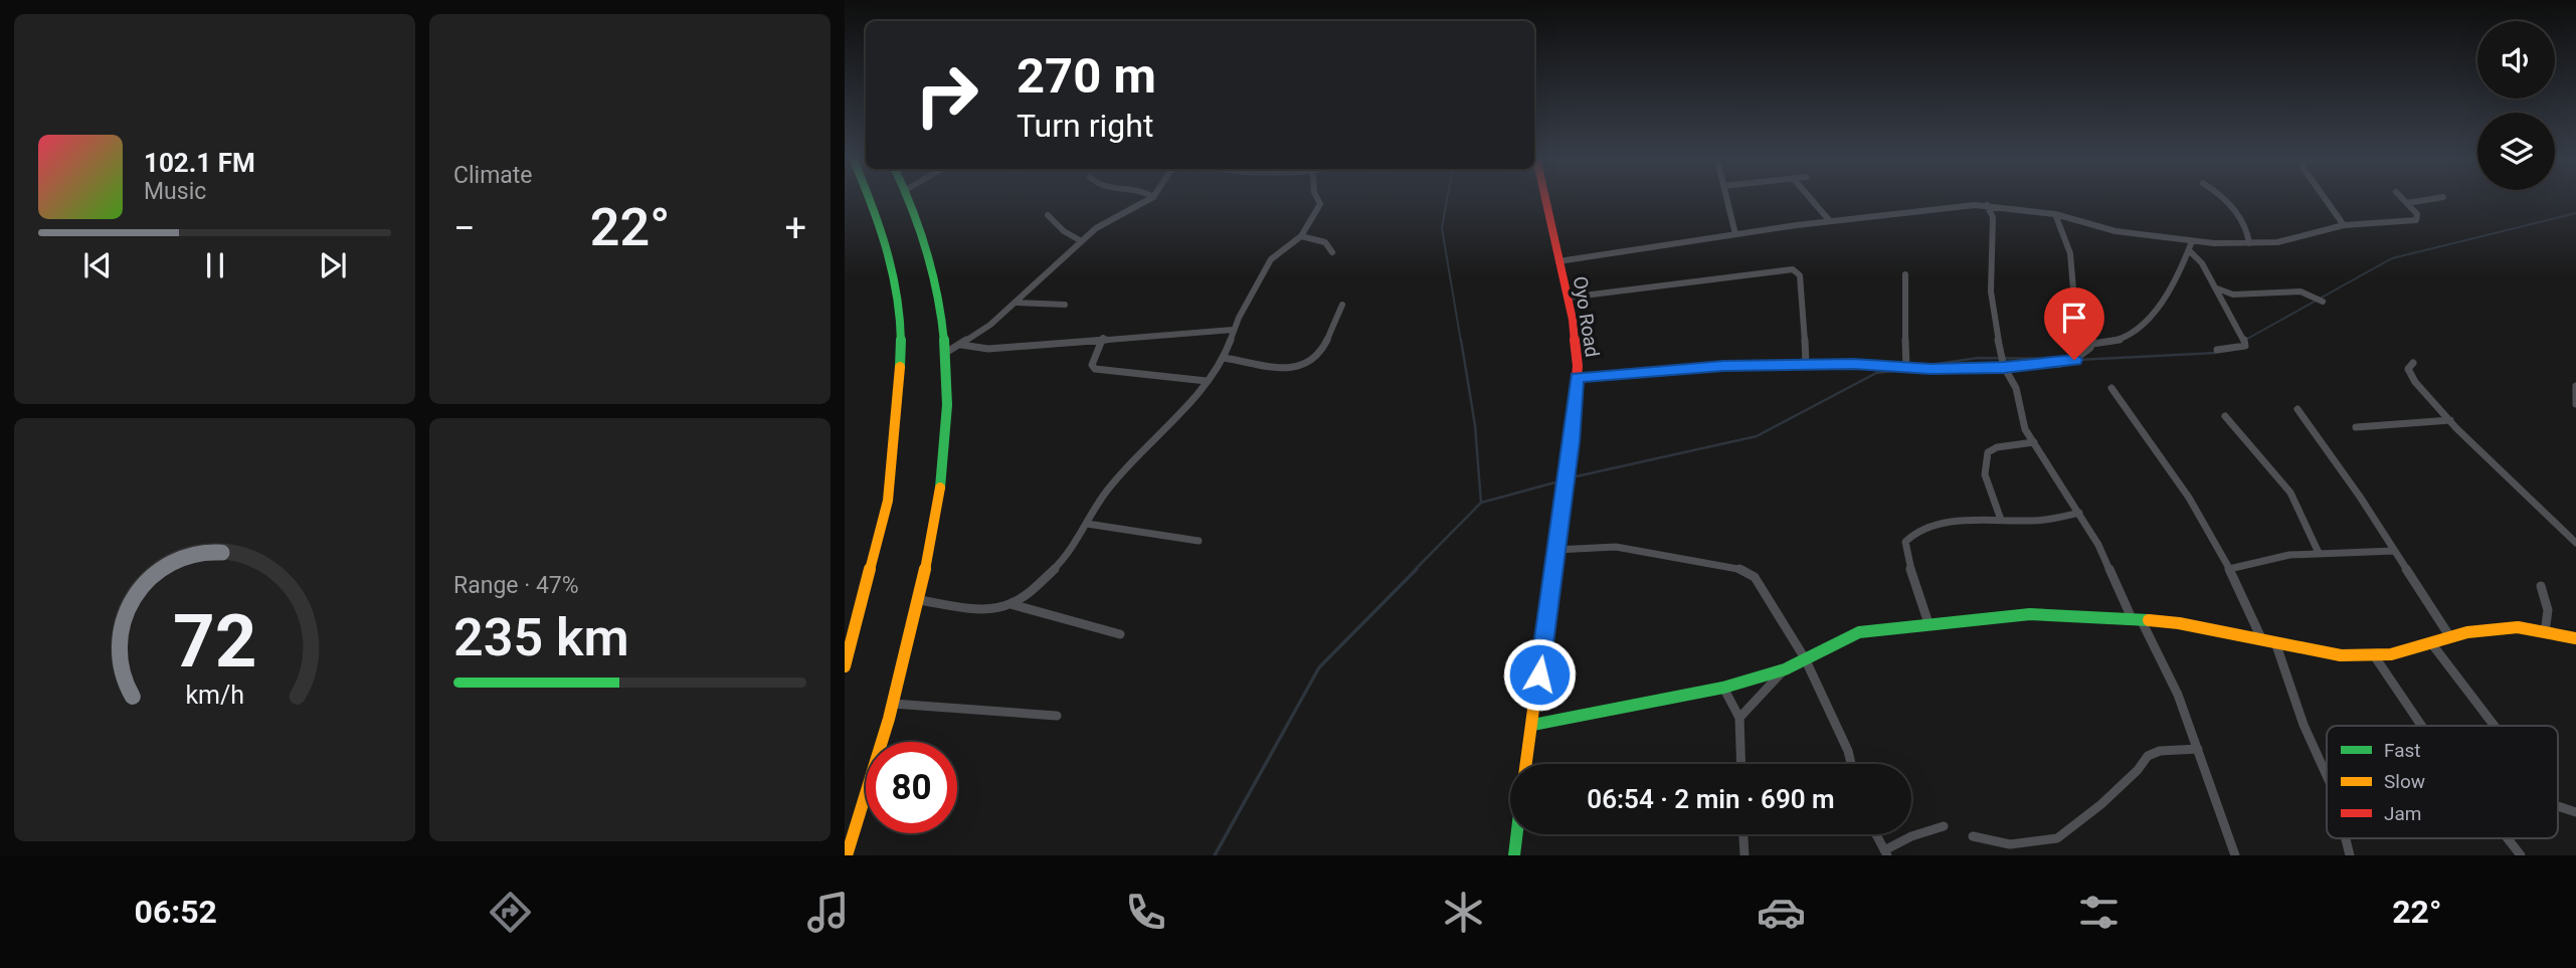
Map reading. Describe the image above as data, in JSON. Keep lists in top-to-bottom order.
{
  "streets": {
    "main road": ["Oyo Road"]
  },
  "legend": ["Fast", "Slow", "Jam"],
  "page": {
    "tile": [
      "Climate",
      ["Range · 47%", "235 km"]
    ],
    "turn": ["270 m", "Turn right"],
    "song": ["102.1 FM", "Music"],
    "heat": ["−", "22°", "+"],
    "limit": "80",
    "trip": "06:54 · 2 min · 690 m",
    "tabs": ["06:52", "22°"],
    "gauge": ["72", "km/h"]
  }
}
